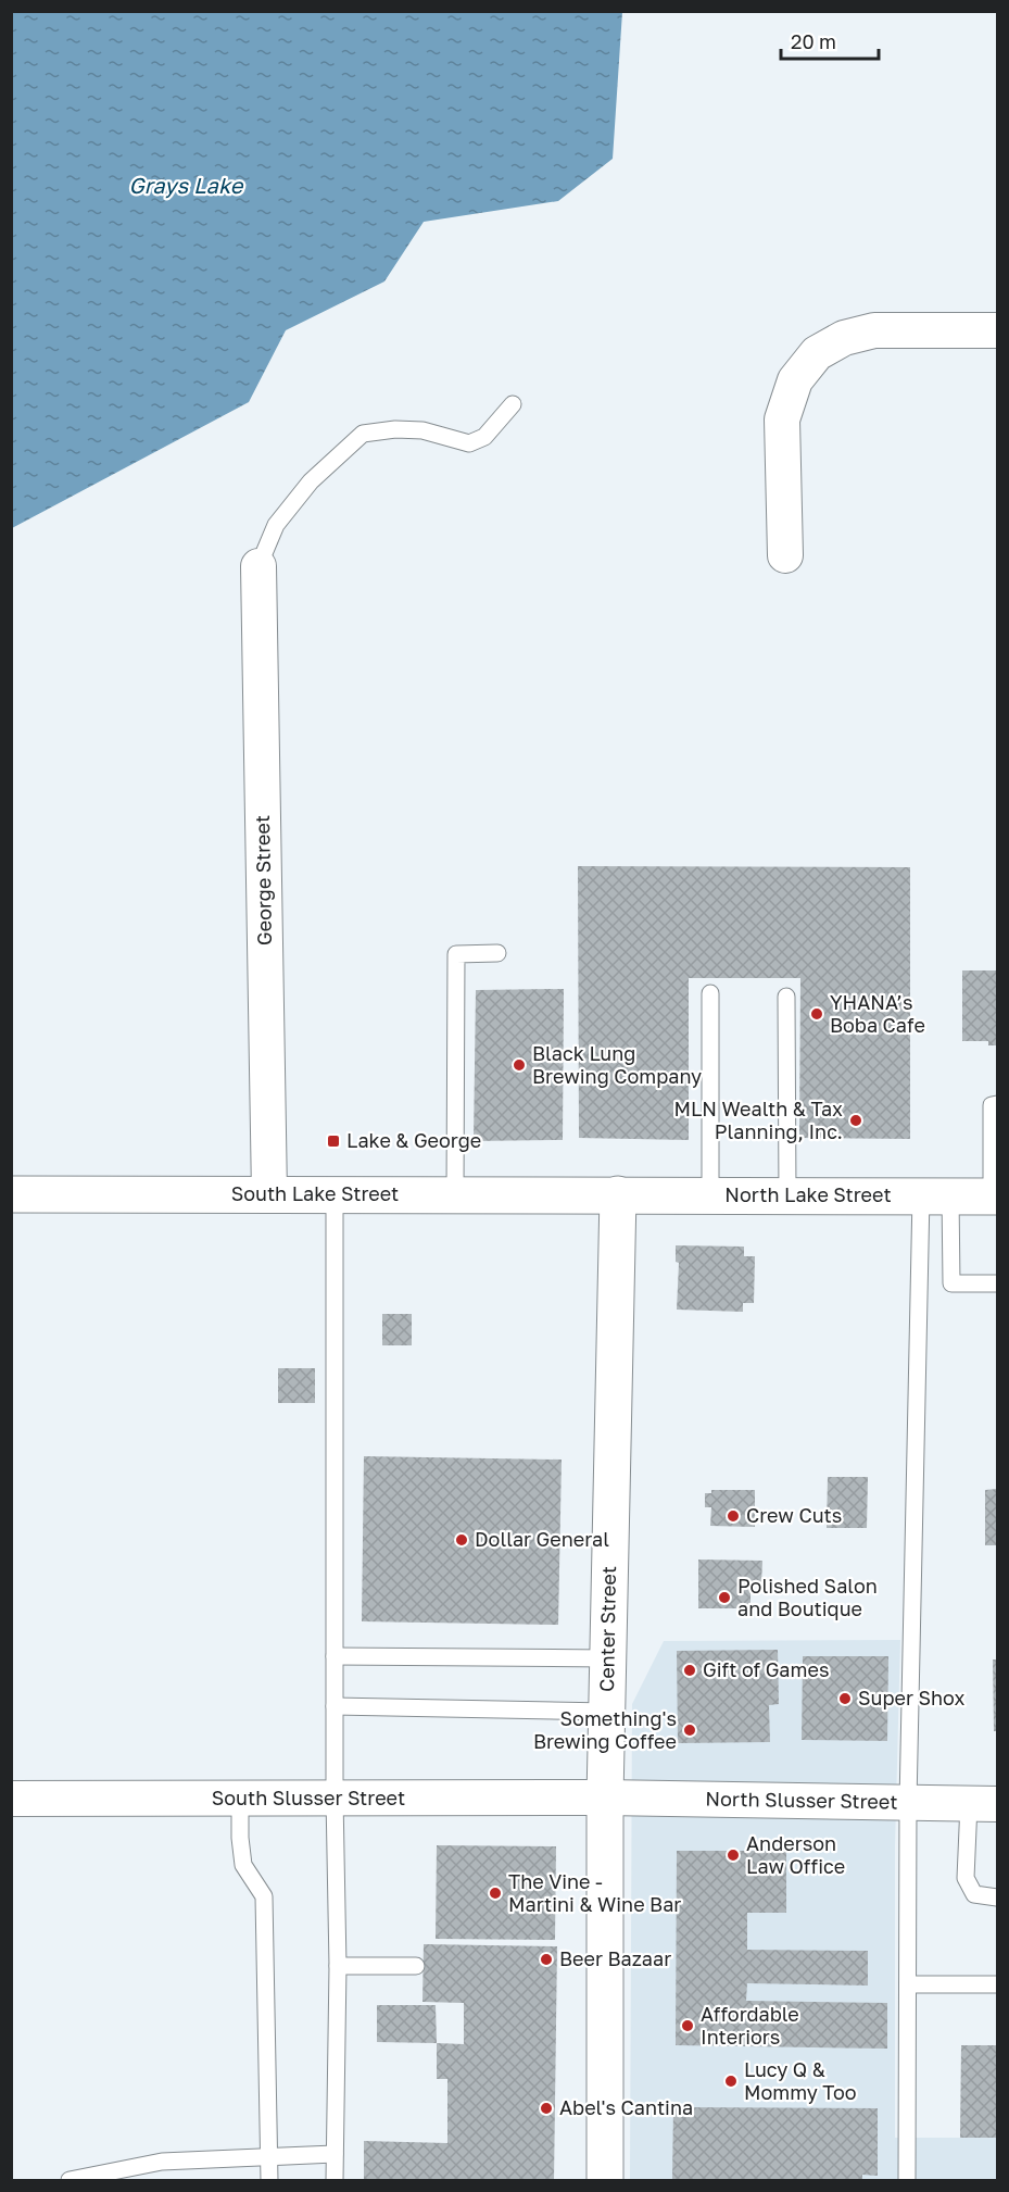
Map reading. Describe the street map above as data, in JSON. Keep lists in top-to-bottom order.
{
  "streets": {
    "street": [
      "George Street",
      "South Lake Street",
      "North Lake Street",
      "Center Street",
      "South Slusser Street",
      "North Slusser Street"
    ]
  },
  "crossings": [
    ["George Street", "South Lake Street"],
    ["South Lake Street", "North Lake Street"],
    ["South Lake Street", "Center Street"],
    ["North Lake Street", "Center Street"],
    ["Center Street", "South Slusser Street"],
    ["Center Street", "North Slusser Street"],
    ["South Slusser Street", "North Slusser Street"]
  ],
  "water": ["Grays Lake"],
  "places": {
    "other": [
      "YHANA’s Boba Cafe",
      "Black Lung Brewing Company",
      "MLN Wealth & Tax Planning, Inc.",
      "Crew Cuts",
      "Dollar General",
      "Polished Salon and Boutique",
      "Gift of Games",
      "Super Shox",
      "Something's Brewing Coffee",
      "Anderson Law Office",
      "The Vine - Martini & Wine Bar",
      "Beer Bazaar",
      "Affordable Interiors",
      "Lucy Q & Mommy Too",
      "Abel's Cantina"
    ],
    "transit": ["Lake & George"]
  },
  "scale_bar": "20 m"
}
